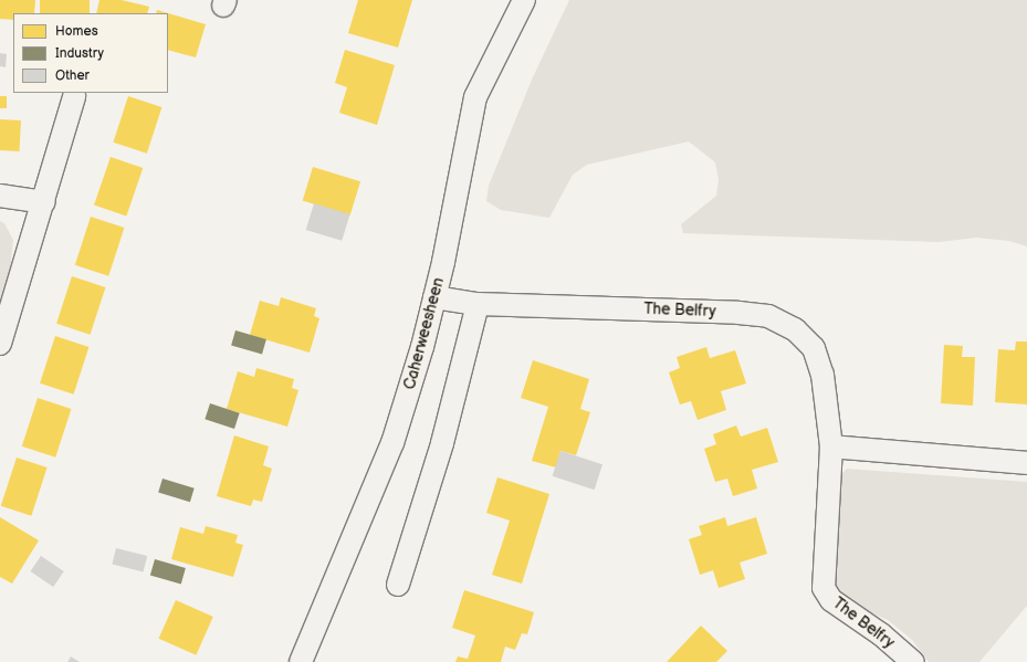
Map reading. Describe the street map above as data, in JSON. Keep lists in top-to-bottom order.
{
  "streets": {
    "street": ["The Belfry", "Caherweesheen"]
  },
  "crossings": [
    ["The Belfry", "Caherweesheen"]
  ],
  "legend": ["Homes", "Industry", "Other"]
}
